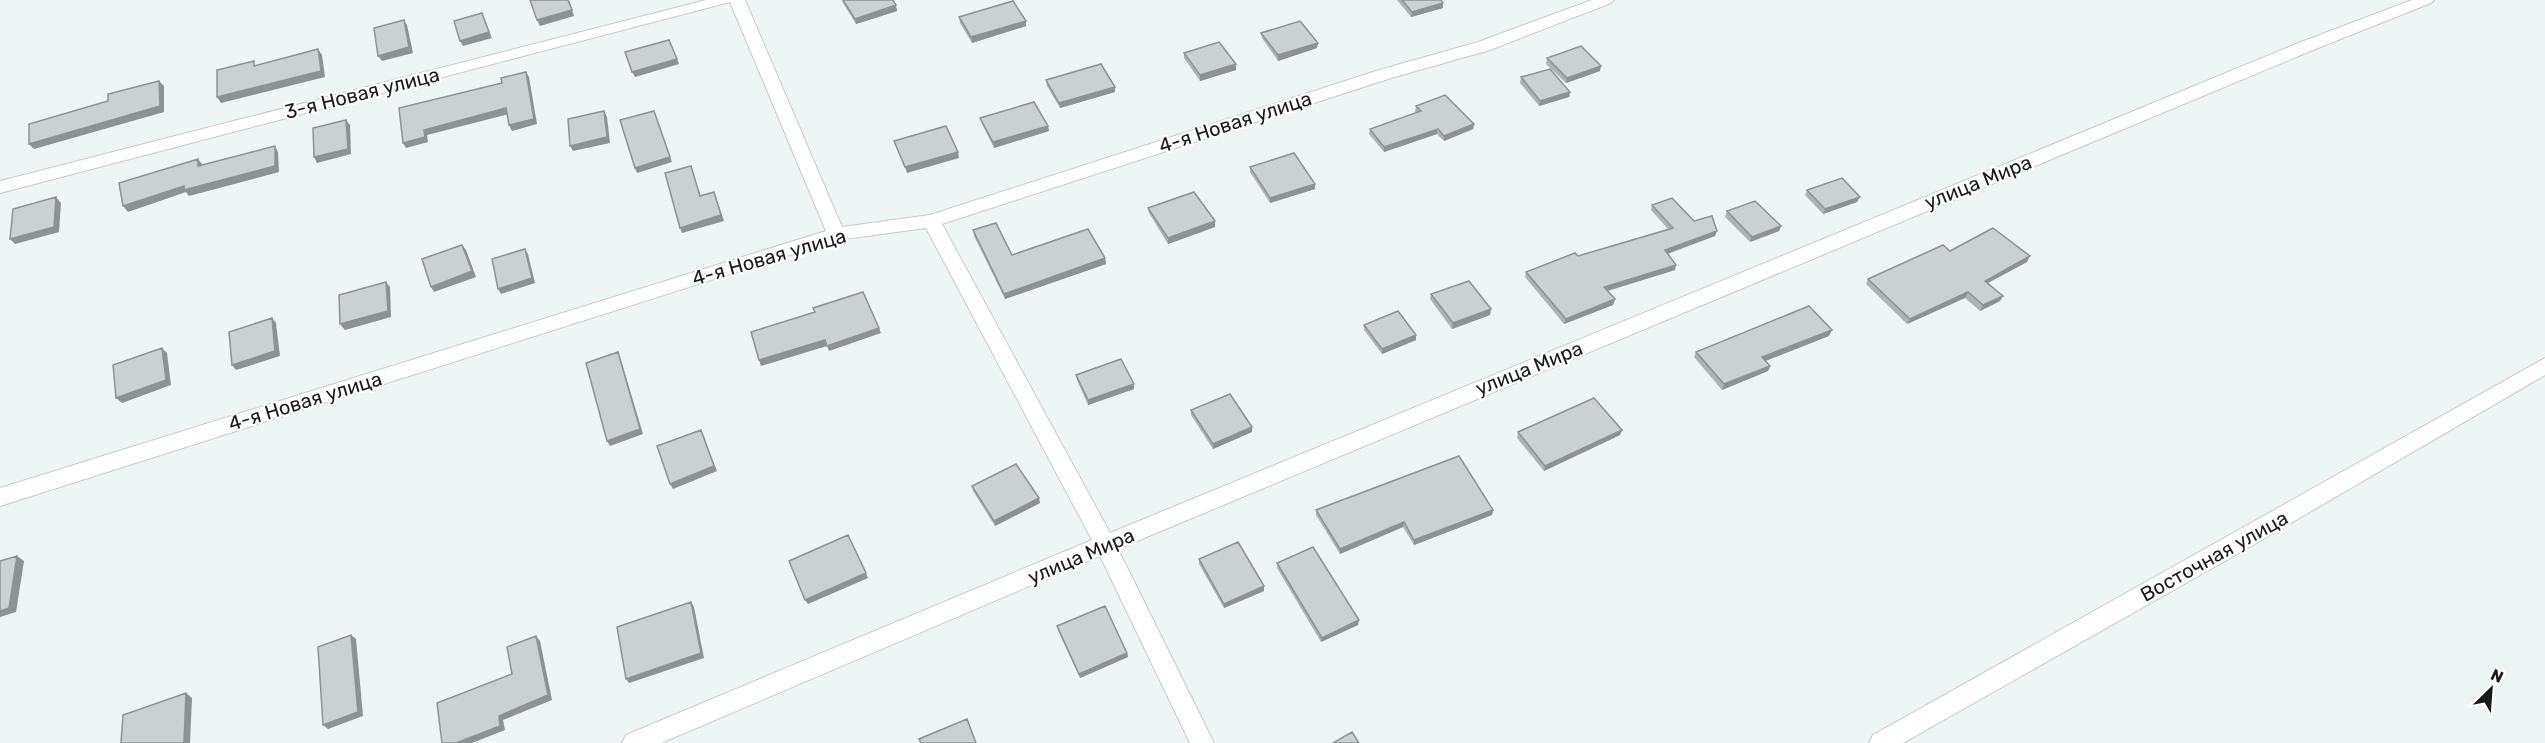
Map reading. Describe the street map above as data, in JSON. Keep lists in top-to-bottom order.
{
  "streets": {
    "street": [
      "3-я Новая улица",
      "4-я Новая улица",
      "улица Мира",
      "Восточная улица"
    ]
  },
  "north": "top right"
}
